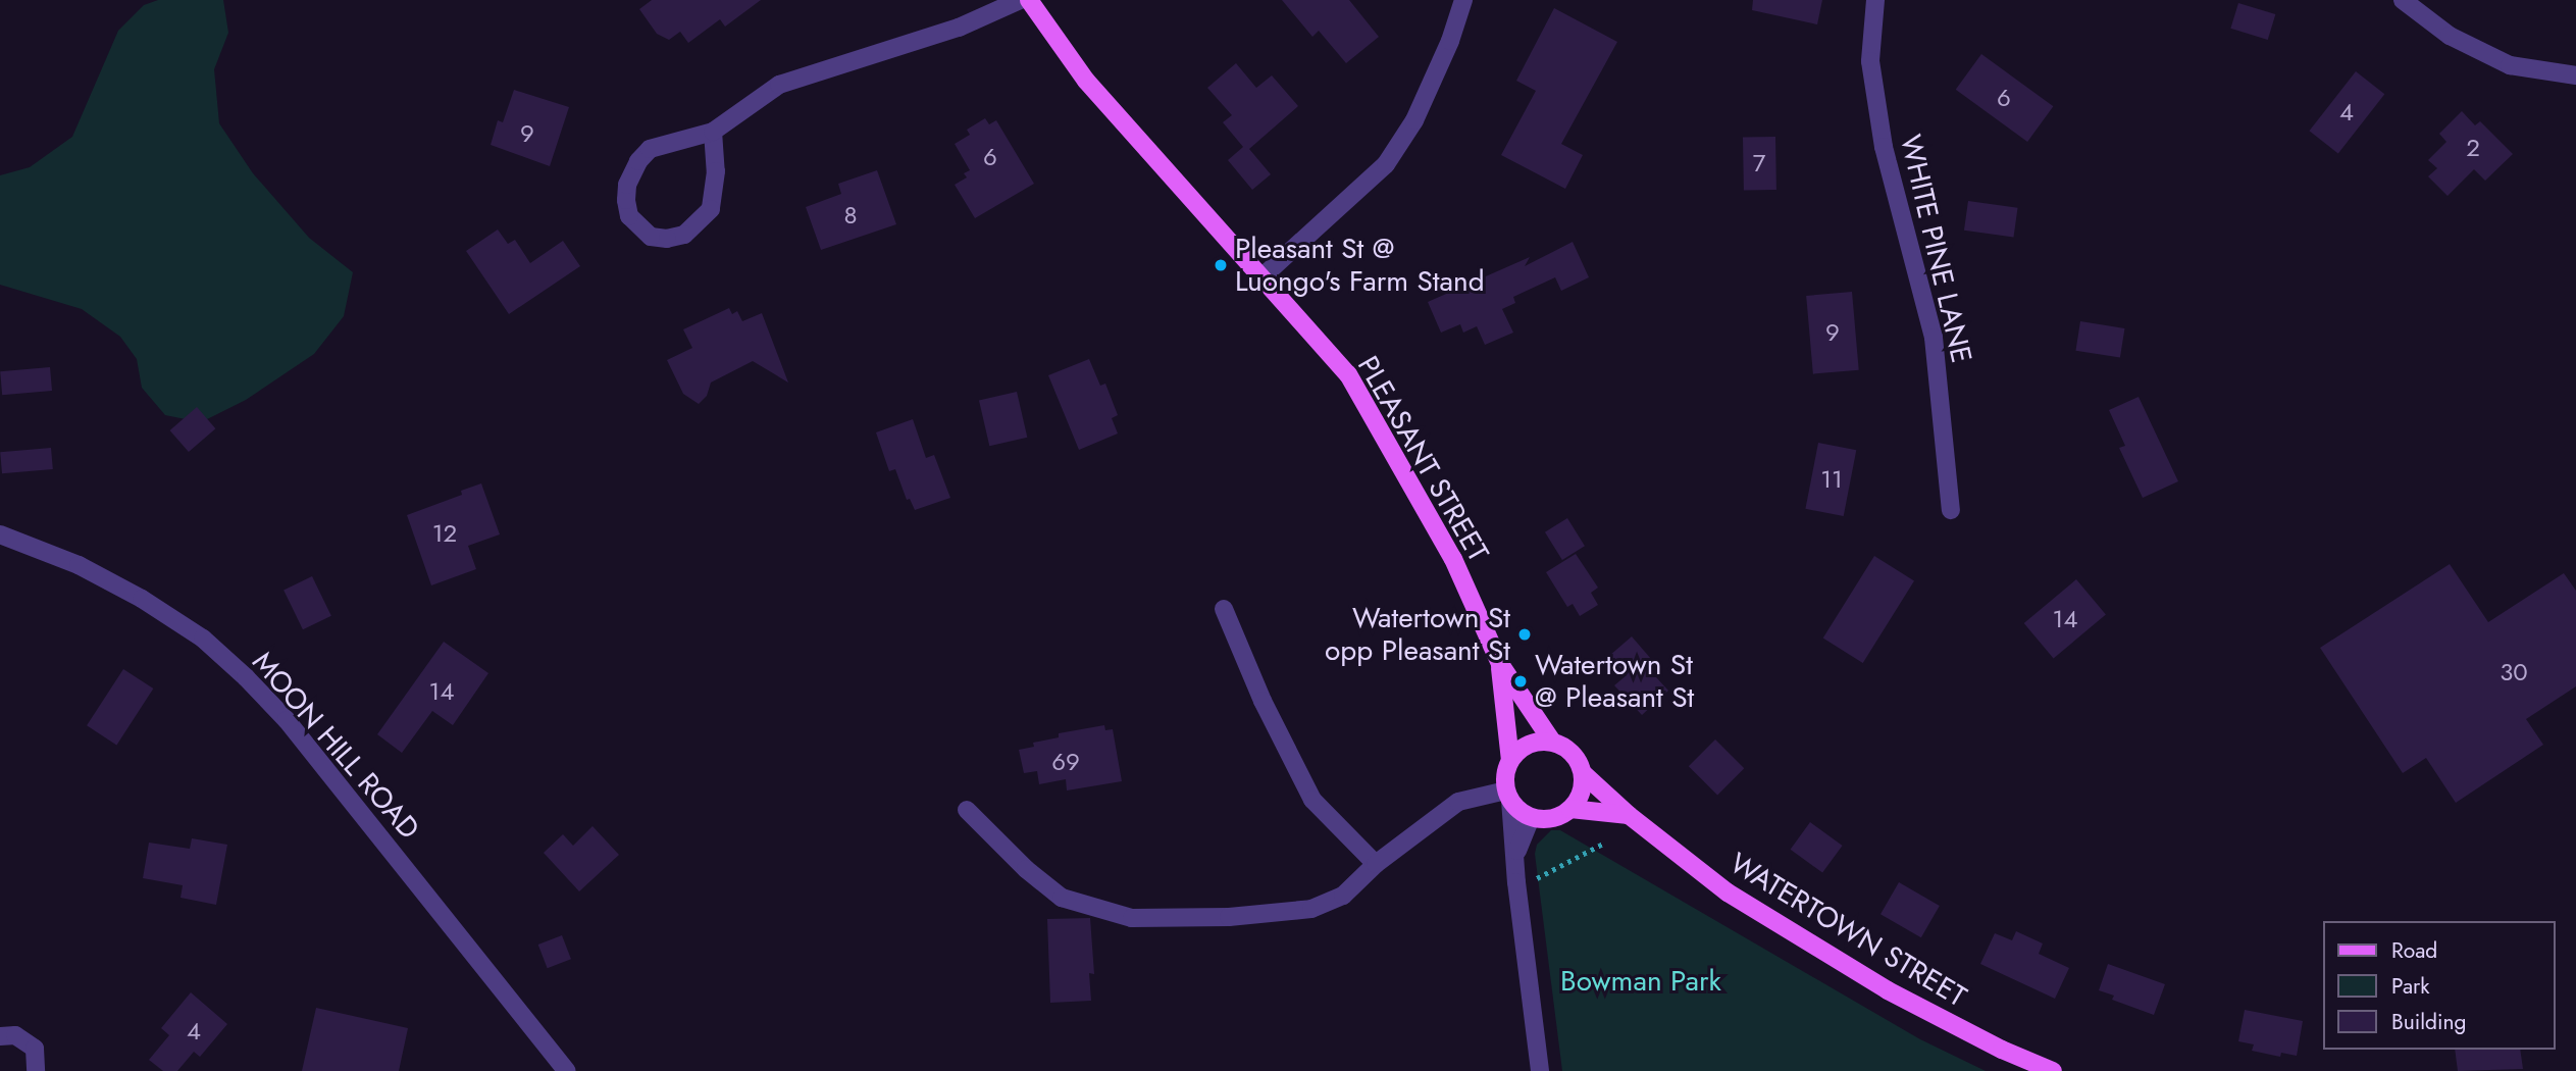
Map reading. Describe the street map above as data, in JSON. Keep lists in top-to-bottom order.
{
  "streets": {
    "main road": ["PLEASANT STREET", "WATERTOWN STREET"],
    "street": ["WHITE PINE LANE", "MOON HILL ROAD"]
  },
  "crossings": [
    ["PLEASANT STREET", "WATERTOWN STREET"]
  ],
  "parks": ["Bowman Park"],
  "places": ["Pleasant St @ Luongo's Farm Stand", "Watertown St opp Pleasant St", "Watertown St @ Pleasant St"],
  "house_numbers": [
    "6",
    "4",
    "9",
    "2",
    "6",
    "7",
    "8",
    "9",
    "11",
    "12",
    "14",
    "30",
    "14",
    "69",
    "4"
  ],
  "legend": ["Road", "Park", "Building"]
}
